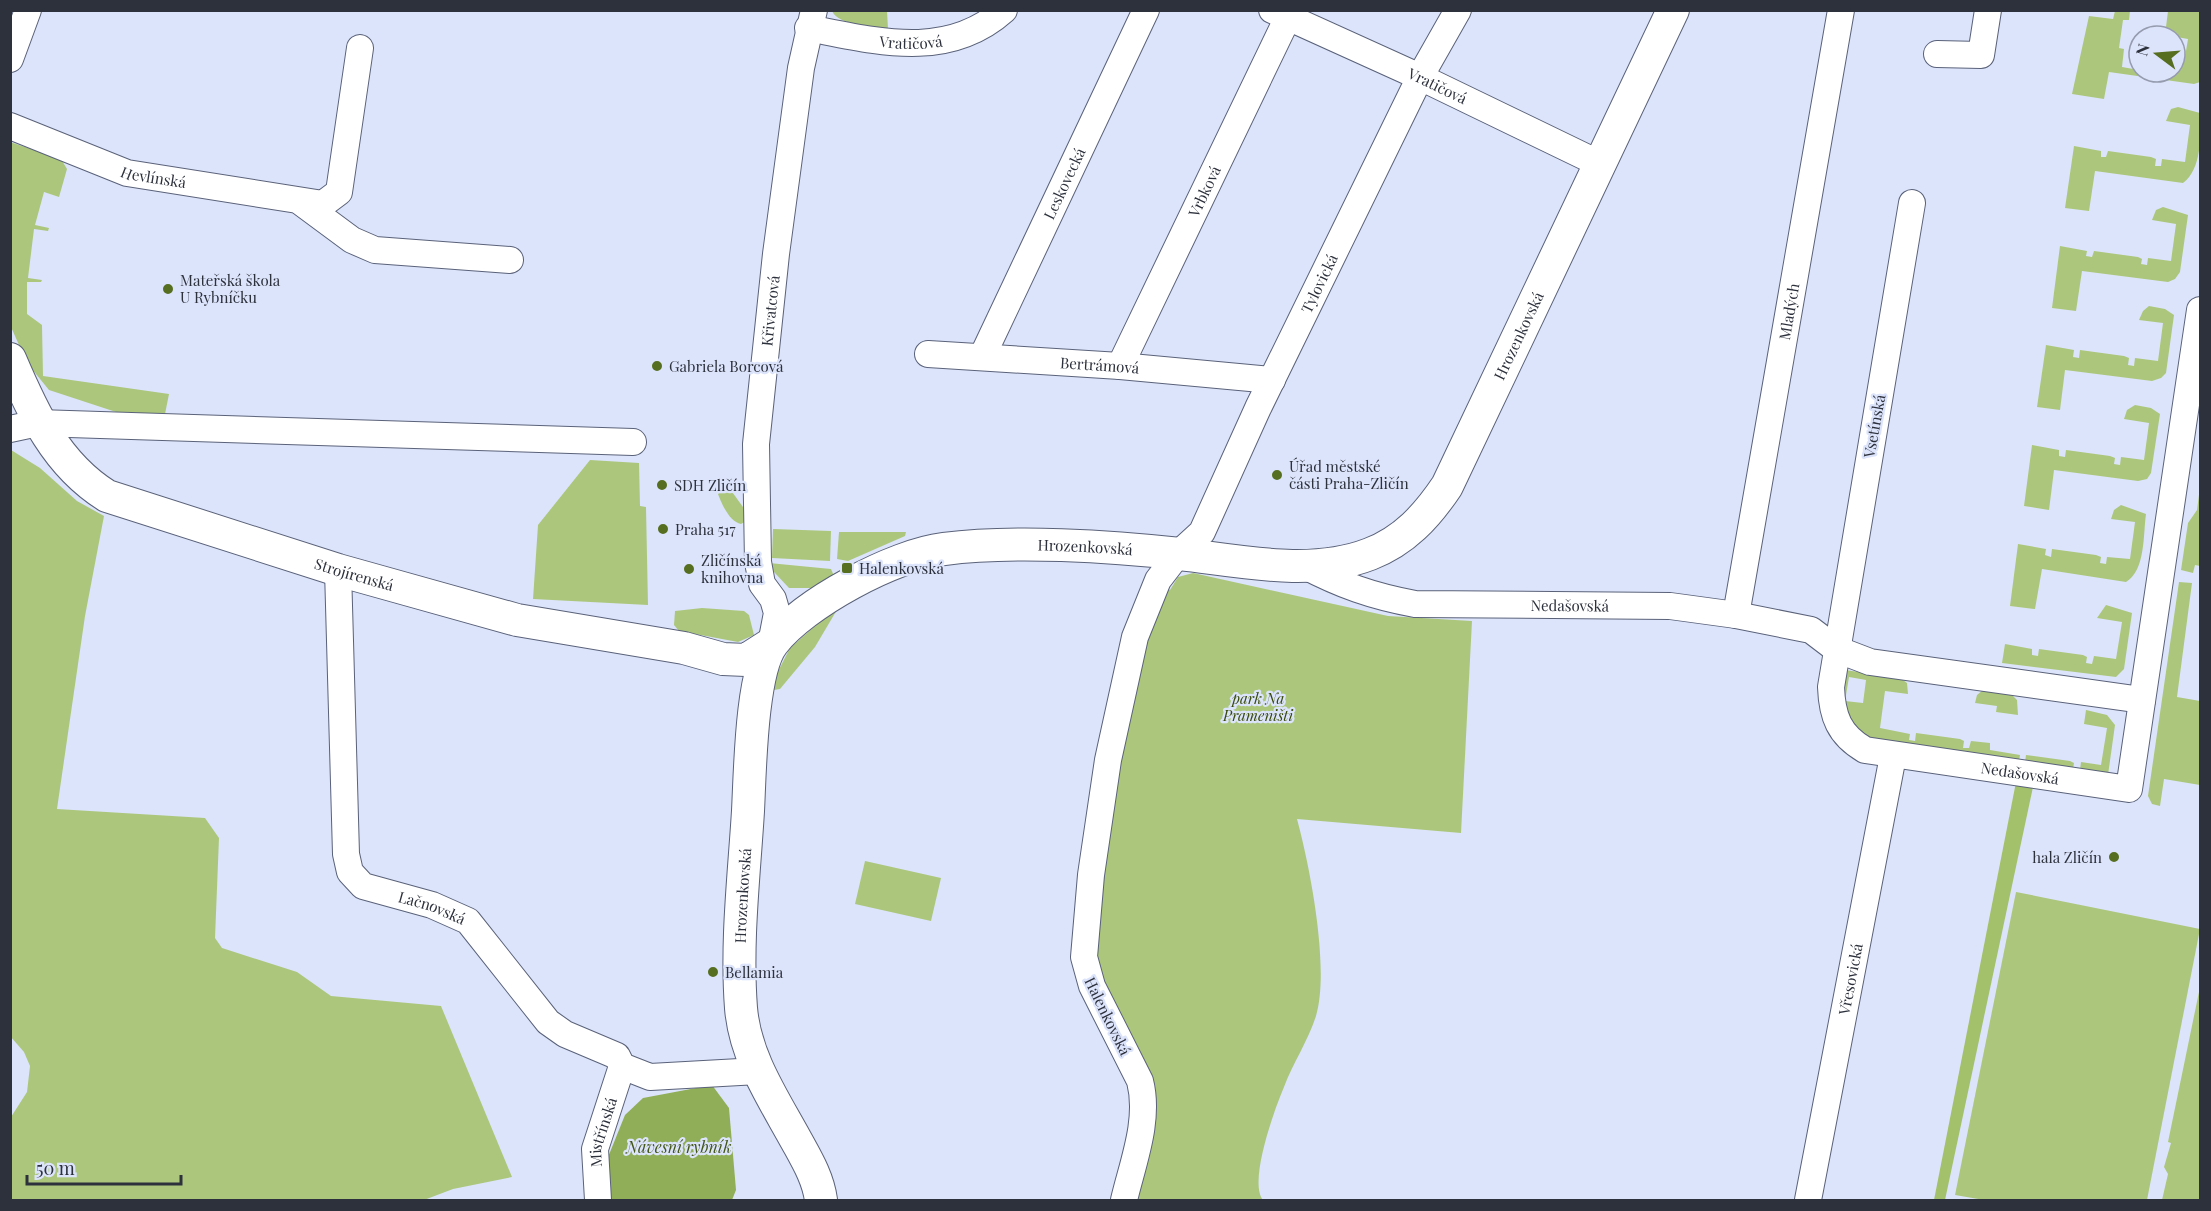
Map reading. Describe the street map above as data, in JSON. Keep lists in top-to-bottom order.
{
  "streets": {
    "street": [
      "Vratičová",
      "Hevlínská",
      "Leskovecká",
      "Vrbková",
      "Tylovická",
      "Křivatcová",
      "Mladých",
      "Hrozenkovská",
      "Bertrámová",
      "Vsetínská",
      "Strojírenská",
      "Nedašovská",
      "Lačnovská",
      "Vřesovická",
      "Halenkovská",
      "Mistřínská"
    ]
  },
  "crossings": [
    ["Vratičová", "Vrbková"],
    ["Vratičová", "Tylovická"],
    ["Vratičová", "Křivatcová"],
    ["Vratičová", "Hrozenkovská"],
    ["Leskovecká", "Bertrámová"],
    ["Vrbková", "Bertrámová"],
    ["Tylovická", "Hrozenkovská"],
    ["Tylovická", "Bertrámová"],
    ["Tylovická", "Halenkovská"],
    ["Křivatcová", "Hrozenkovská"],
    ["Křivatcová", "Strojírenská"],
    ["Mladých", "Nedašovská"],
    ["Hrozenkovská", "Strojírenská"],
    ["Hrozenkovská", "Nedašovská"],
    ["Hrozenkovská", "Lačnovská"],
    ["Hrozenkovská", "Halenkovská"],
    ["Vsetínská", "Nedašovská"],
    ["Strojírenská", "Lačnovská"],
    ["Nedašovská", "Vřesovická"],
    ["Lačnovská", "Mistřínská"]
  ],
  "water": ["Návesní rybník"],
  "parks": ["park Na Prameništi"],
  "places": {
    "other": [
      "Mateřská škola U Rybníčku",
      "Gabriela Borcová",
      "Úřad městské části Praha-Zličín",
      "SDH Zličín",
      "Praha 517",
      "Zličínská knihovna",
      "hala Zličín",
      "Bellamia"
    ],
    "transit": ["Halenkovská"]
  },
  "scale_bar": "50 m",
  "north": "left"
}
